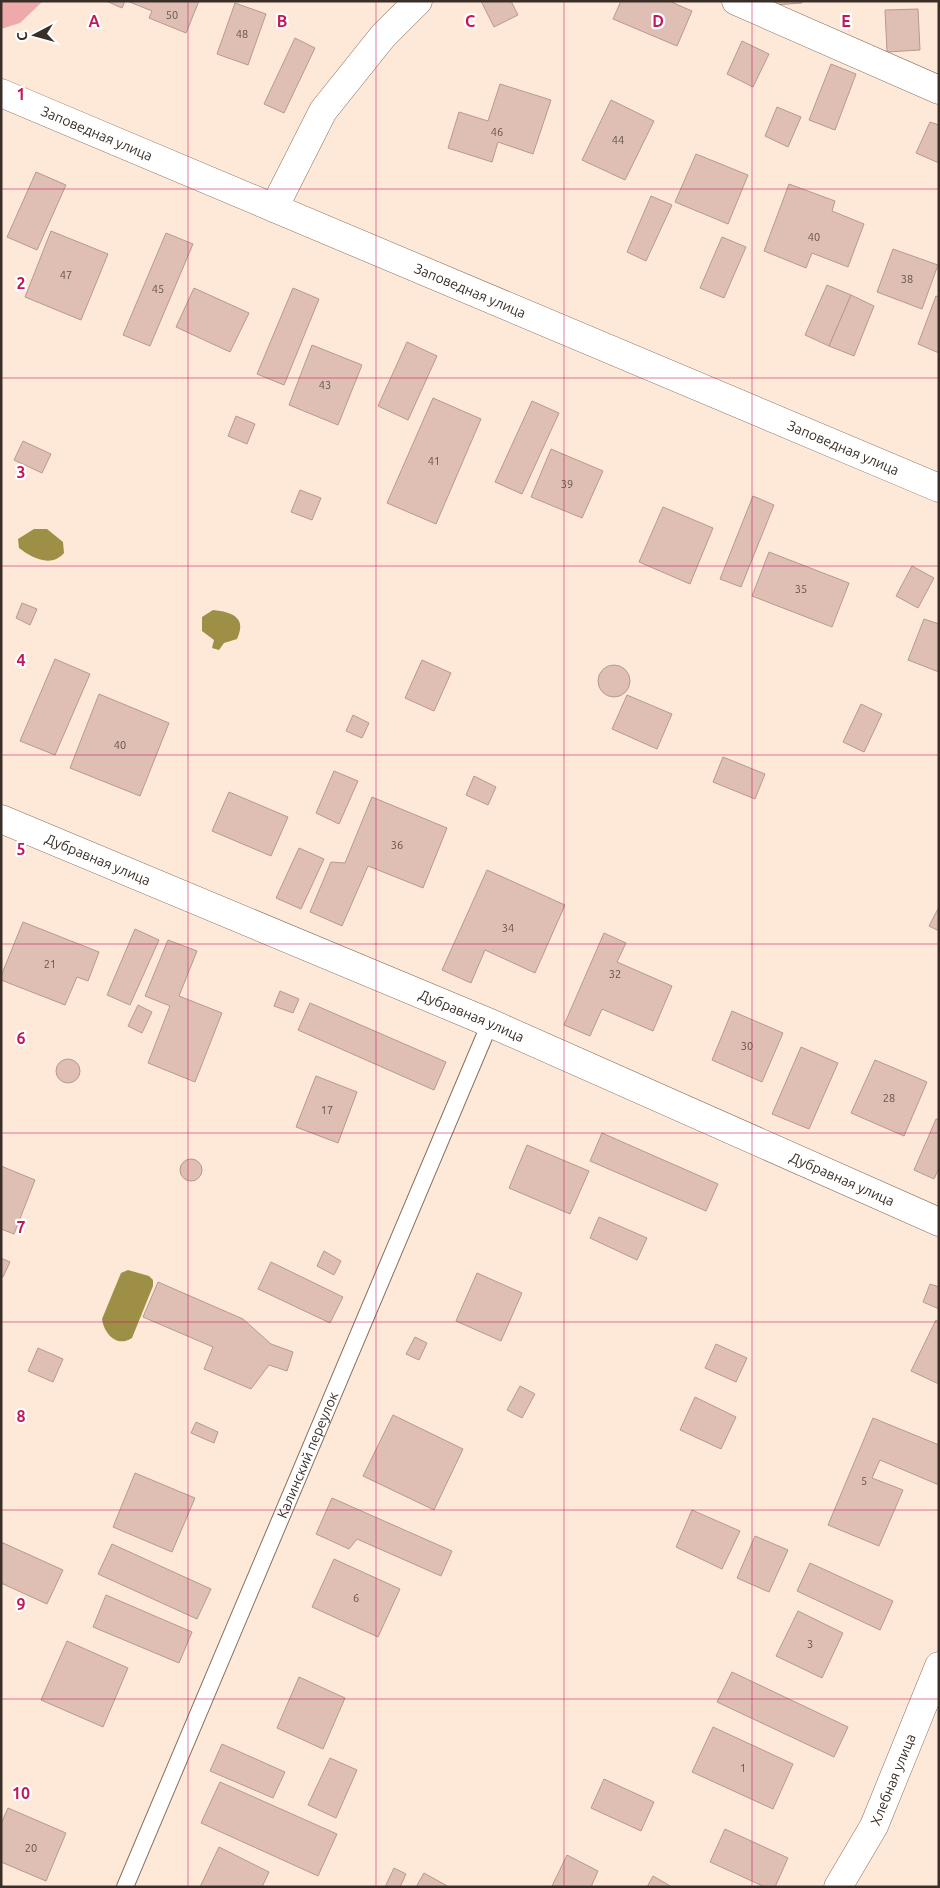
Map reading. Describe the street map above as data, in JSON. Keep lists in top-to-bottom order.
{
  "streets": {
    "street": ["Заповедная улица", "Дубравная улица", "Хлебная улица"],
    "lane": ["Калинский переулок"]
  },
  "crossings": [
    ["Дубравная улица", "Калинский переулок"]
  ],
  "house_numbers": [
    "50",
    "48",
    "46",
    "44",
    "40",
    "47",
    "38",
    "45",
    "43",
    "41",
    "39",
    "35",
    "40",
    "36",
    "34",
    "21",
    "32",
    "30",
    "28",
    "17",
    "5",
    "6",
    "3",
    "1",
    "20"
  ],
  "north": "left",
  "grid": {
    "columns": [
      "A",
      "B",
      "C",
      "D",
      "E"
    ],
    "rows": [
      "1",
      "2",
      "3",
      "4",
      "5",
      "6",
      "7",
      "8",
      "9",
      "10"
    ]
  }
}
